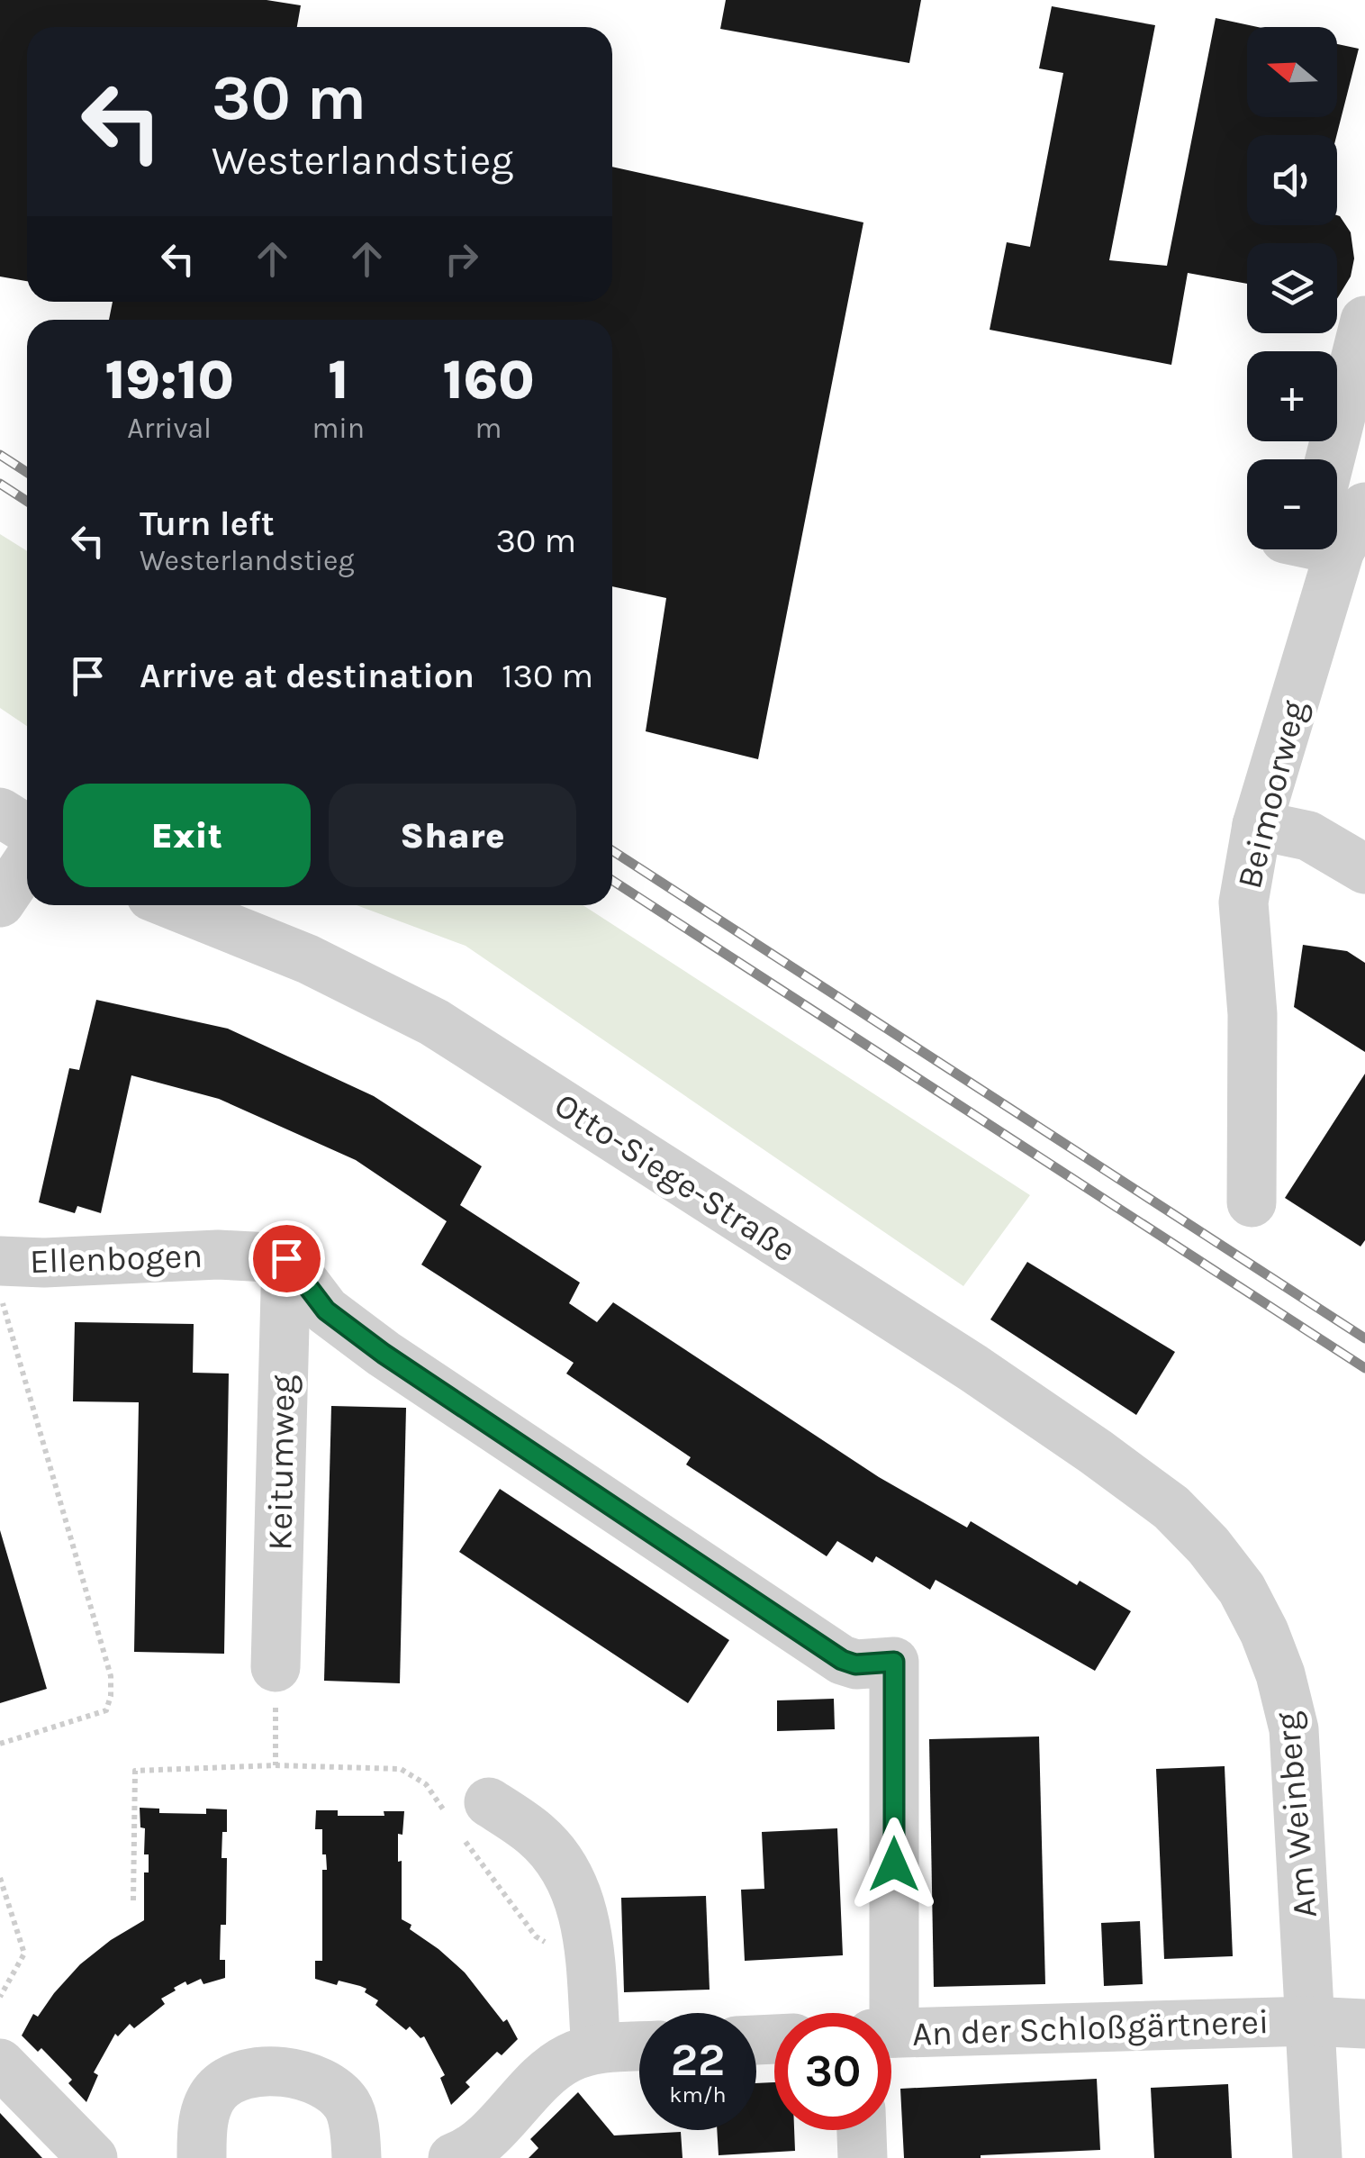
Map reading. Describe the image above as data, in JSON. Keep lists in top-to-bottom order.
{
  "streets": {
    "street": [
      "Beimoorweg",
      "Otto-Siege-Straße",
      "Ellenbogen",
      "Keitumweg",
      "Am Weinberg",
      "An der Schloßgärtnerei"
    ]
  },
  "crossings": [
    ["Otto-Siege-Straße", "Am Weinberg"],
    ["Ellenbogen", "Keitumweg"],
    ["Am Weinberg", "An der Schloßgärtnerei"]
  ],
  "north": "left",
  "page": {
    "map_buttons": ["+", "−"],
    "turn": ["30 m", "Westerlandstieg"],
    "eta": [
      "19:10",
      "Arrival",
      "1",
      "min",
      "160",
      "m"
    ],
    "list": [
      {
        "name": "Turn left",
        "note": "Westerlandstieg",
        "value": "30 m"
      },
      {
        "name": "Arrive at destination",
        "value": "130 m"
      }
    ],
    "buttons": ["Exit", "Share"],
    "speed": "22 km/h",
    "limit": "30"
  }
}
